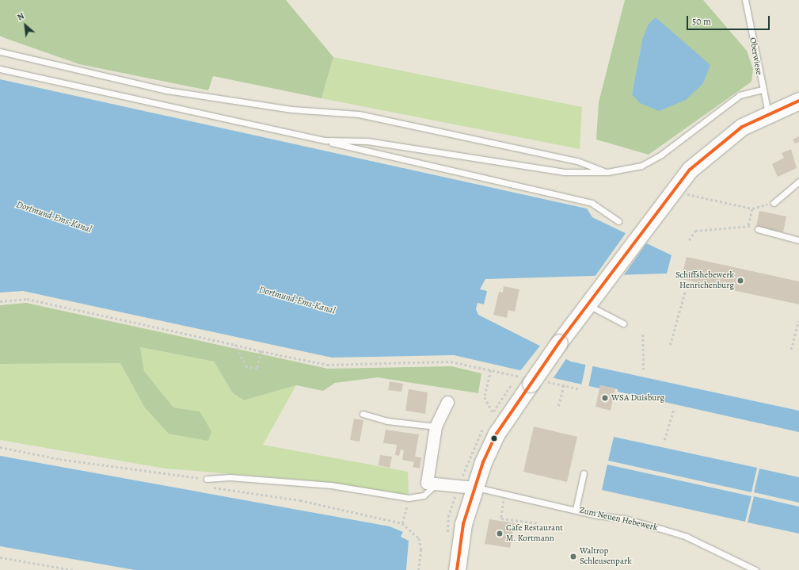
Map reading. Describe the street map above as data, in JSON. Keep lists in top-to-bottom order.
{
  "streets": {
    "lane": ["Oberwiese", "Zum Neuen Hebewerk"]
  },
  "water": ["Dortmund-Ems-Kanal"],
  "places": [
    "Schiffshebewerk Henrichenburg",
    "WSA Duisburg",
    "Cafe Restaurant M. Kortmann",
    "Waltrop Schleusenpark"
  ],
  "scale_bar": "50 m",
  "north": "top left"
}
